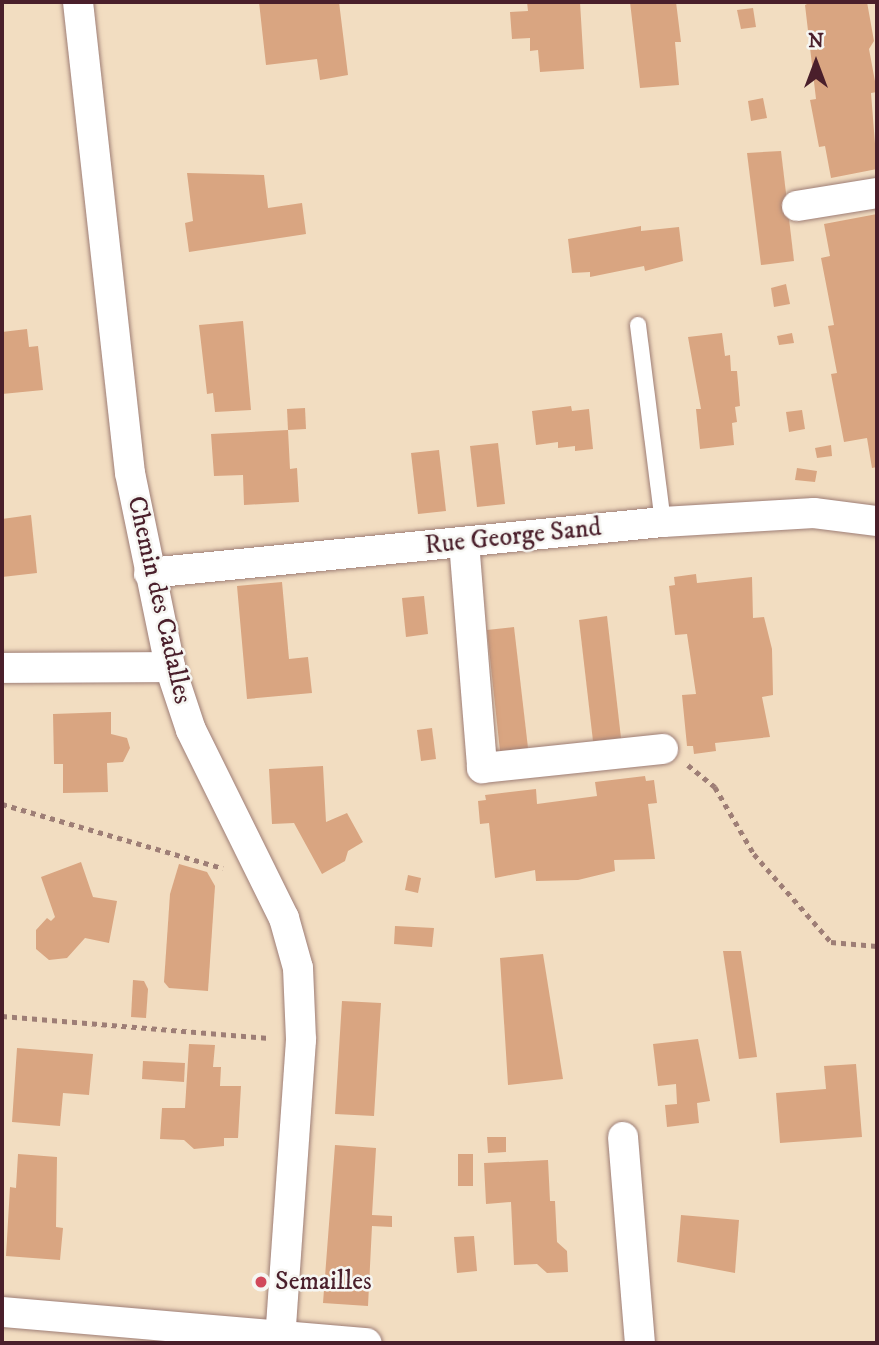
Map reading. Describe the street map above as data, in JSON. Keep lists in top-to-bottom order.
{
  "streets": {
    "street": ["Rue George Sand", "Chemin des Cadalles"]
  },
  "crossings": [
    ["Rue George Sand", "Chemin des Cadalles"]
  ],
  "places": ["Semailles"],
  "north": "top"
}
